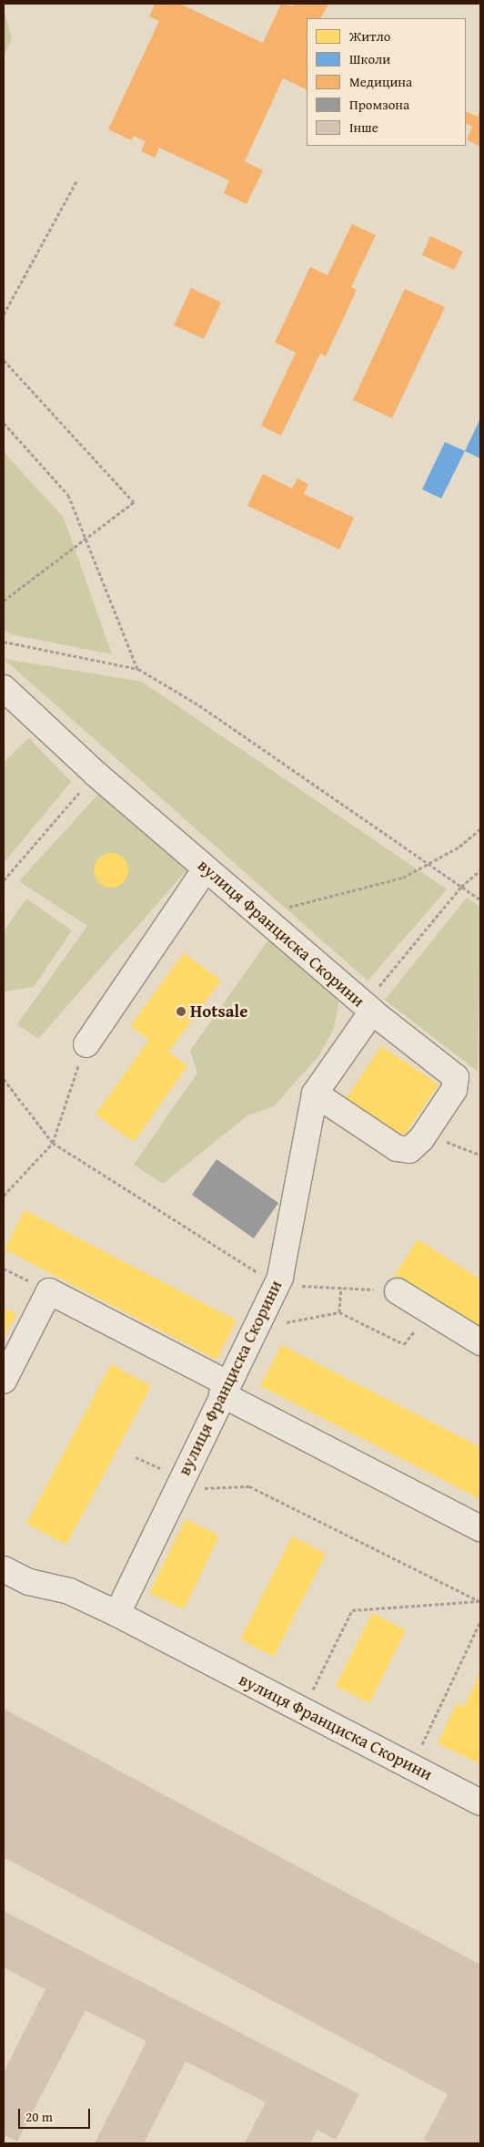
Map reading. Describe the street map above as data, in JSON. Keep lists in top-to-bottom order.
{
  "streets": {
    "street": ["вулиця Франциска Скорини"]
  },
  "places": ["Hotsale"],
  "legend": [
    "Житло",
    "Школи",
    "Медицина",
    "Промзона",
    "Інше"
  ],
  "scale_bar": "20 m"
}
